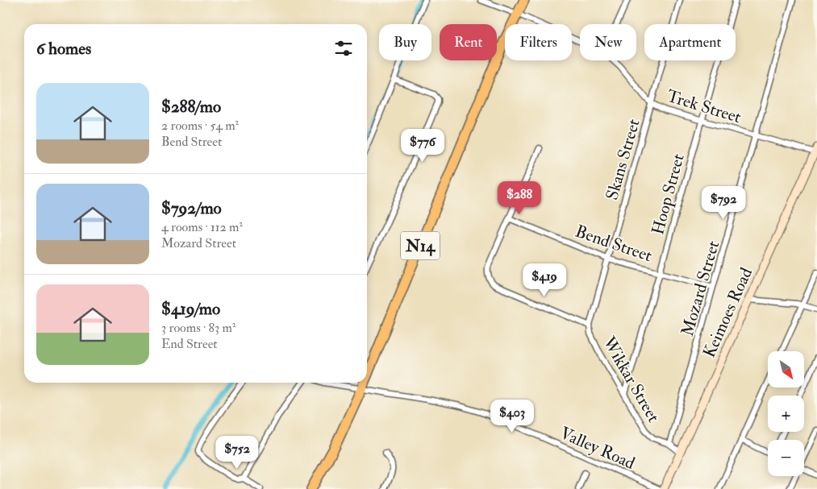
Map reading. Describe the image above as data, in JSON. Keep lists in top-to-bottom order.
{
  "streets": {
    "highway": ["N14"],
    "street": [
      "Trek Street",
      "Skans Street",
      "Hoop Street",
      "Bend Street",
      "Mozard Street",
      "Keimoes Road",
      "Wikkar Street",
      "Valley Road"
    ]
  },
  "crossings": [
    ["Trek Street", "Skans Street"],
    ["Trek Street", "Hoop Street"],
    ["Trek Street", "N14"],
    ["Trek Street", "Mozard Street"],
    ["Trek Street", "Keimoes Road"],
    ["Skans Street", "Bend Street"],
    ["Skans Street", "Wikkar Street"],
    ["Hoop Street", "Bend Street"],
    ["Hoop Street", "Wikkar Street"],
    ["Bend Street", "Mozard Street"],
    ["N14", "Valley Road"],
    ["Mozard Street", "Wikkar Street"],
    ["Keimoes Road", "Wikkar Street"]
  ],
  "north": "bottom right",
  "page": {
    "chip": [
      "Buy",
      "Rent",
      "Filters",
      "New",
      "Apartment"
    ],
    "heading": "6 homes",
    "list": [
      {
        "name": "$288/mo",
        "note": "2 rooms · 54 m² · Bend Street"
      },
      {
        "name": "$792/mo",
        "note": "4 rooms · 112 m² · Mozard Street"
      },
      {
        "name": "$419/mo",
        "note": "3 rooms · 83 m² · End Street"
      }
    ],
    "price": [
      "$776",
      "$288",
      "$792",
      "$419",
      "$403",
      "$752"
    ],
    "map_buttons": ["+", "−"]
  }
}
